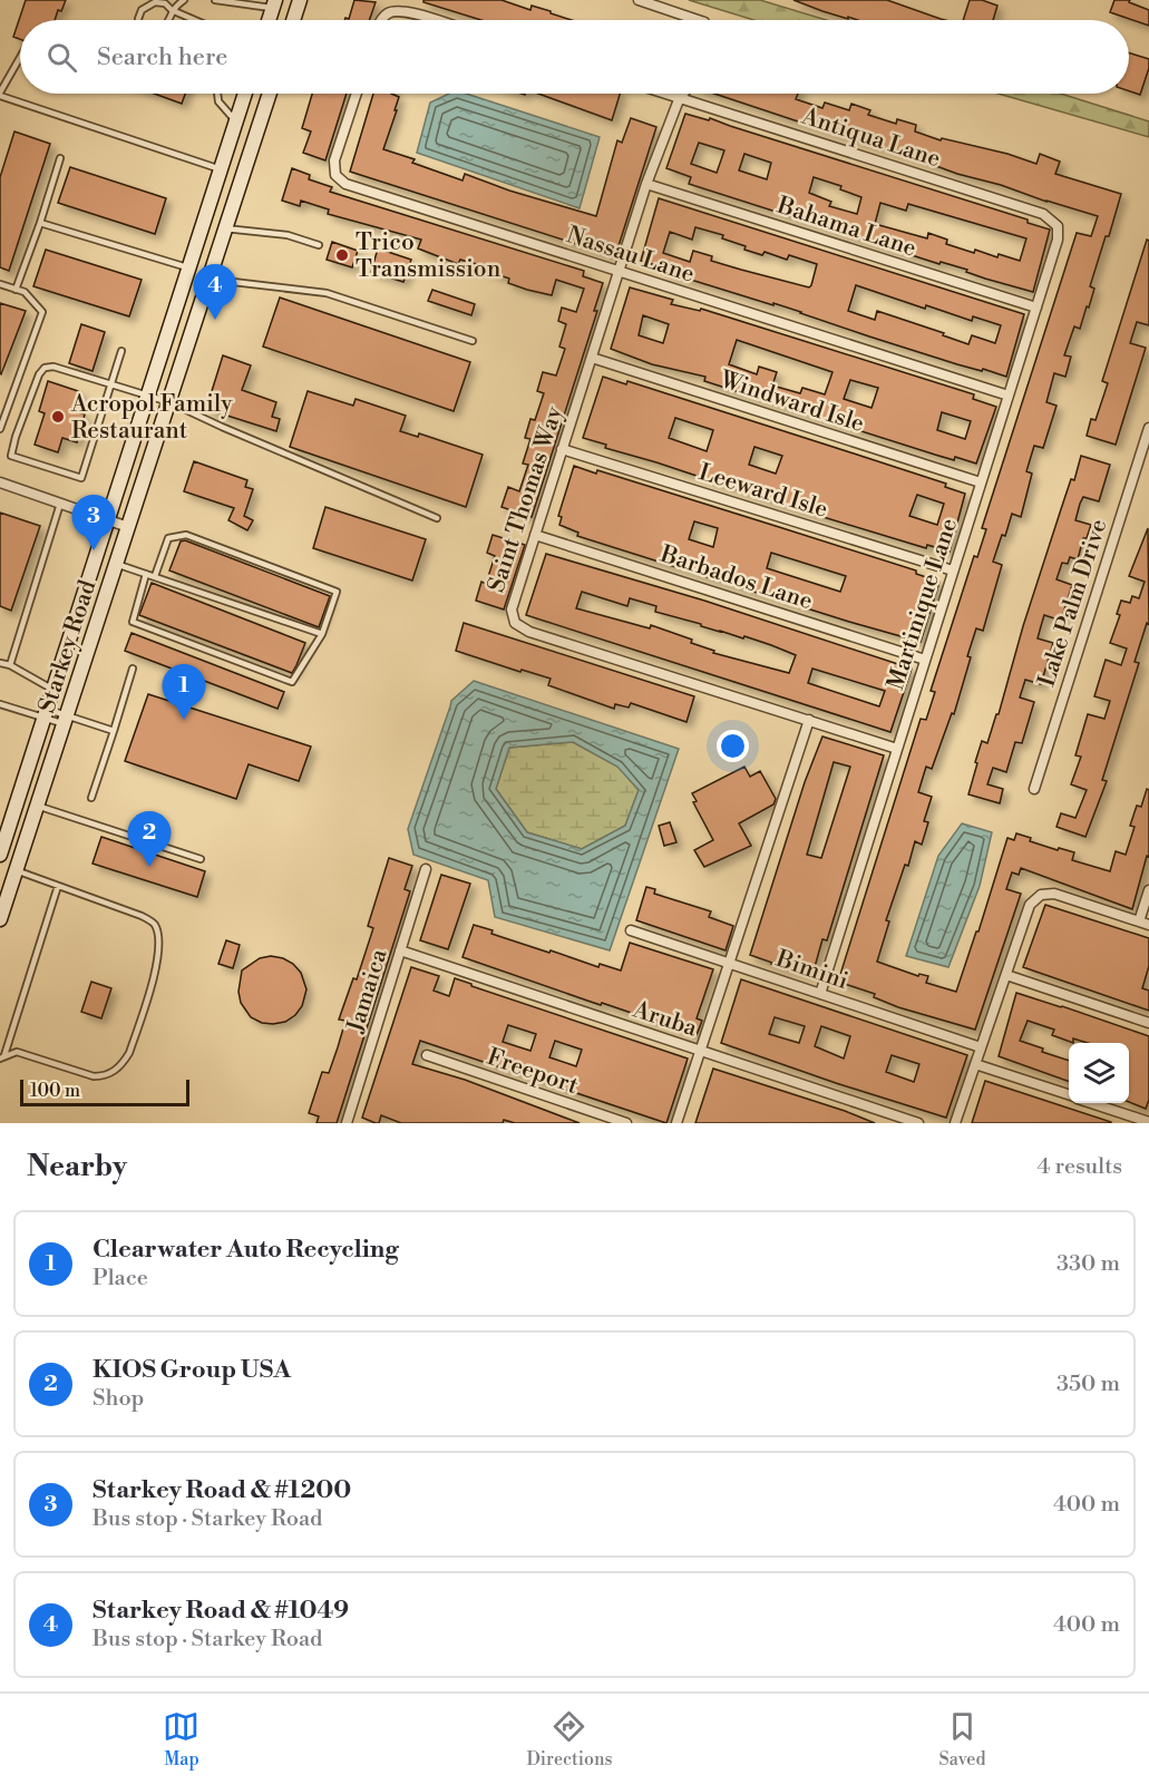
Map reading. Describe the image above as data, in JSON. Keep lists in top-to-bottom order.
{
  "streets": {
    "main road": ["Starkey Road"],
    "street": [
      "Antiqua Lane",
      "Bahama Lane",
      "Nassau Lane",
      "Windward Isle",
      "Leeward Isle",
      "Saint Thomas Way",
      "Barbados Lane",
      "Lake Palm Drive",
      "Martinique Lane",
      "Bimini",
      "Jamaica",
      "Aruba",
      "Freeport"
    ]
  },
  "crossings": [
    ["Antiqua Lane", "Saint Thomas Way"],
    ["Antiqua Lane", "Martinique Lane"],
    ["Bahama Lane", "Saint Thomas Way"],
    ["Bahama Lane", "Martinique Lane"],
    ["Nassau Lane", "Saint Thomas Way"],
    ["Nassau Lane", "Martinique Lane"],
    ["Windward Isle", "Saint Thomas Way"],
    ["Windward Isle", "Martinique Lane"],
    ["Leeward Isle", "Saint Thomas Way"],
    ["Leeward Isle", "Martinique Lane"],
    ["Saint Thomas Way", "Barbados Lane"],
    ["Saint Thomas Way", "Martinique Lane"],
    ["Barbados Lane", "Martinique Lane"],
    ["Martinique Lane", "Bimini"],
    ["Jamaica", "Aruba"]
  ],
  "places": ["Trico Transmission", "Acropol Family Restaurant"],
  "scale_bar": "100 m",
  "page": {
    "search": "Search here",
    "pins": [
      "4",
      "3",
      "1",
      "2"
    ],
    "scale": "100 m",
    "heading": ["Nearby", "4 results"],
    "list": [
      {
        "mark": "1",
        "name": "Clearwater Auto Recycling",
        "note": "Place",
        "value": "330 m"
      },
      {
        "mark": "2",
        "name": "KIOS Group USA",
        "note": "Shop",
        "value": "350 m"
      },
      {
        "mark": "3",
        "name": "Starkey Road & #1200",
        "note": "Bus stop · Starkey Road",
        "value": "400 m"
      },
      {
        "mark": "4",
        "name": "Starkey Road & #1049",
        "note": "Bus stop · Starkey Road",
        "value": "400 m"
      }
    ],
    "nav": ["Map", "Directions", "Saved"]
  }
}
